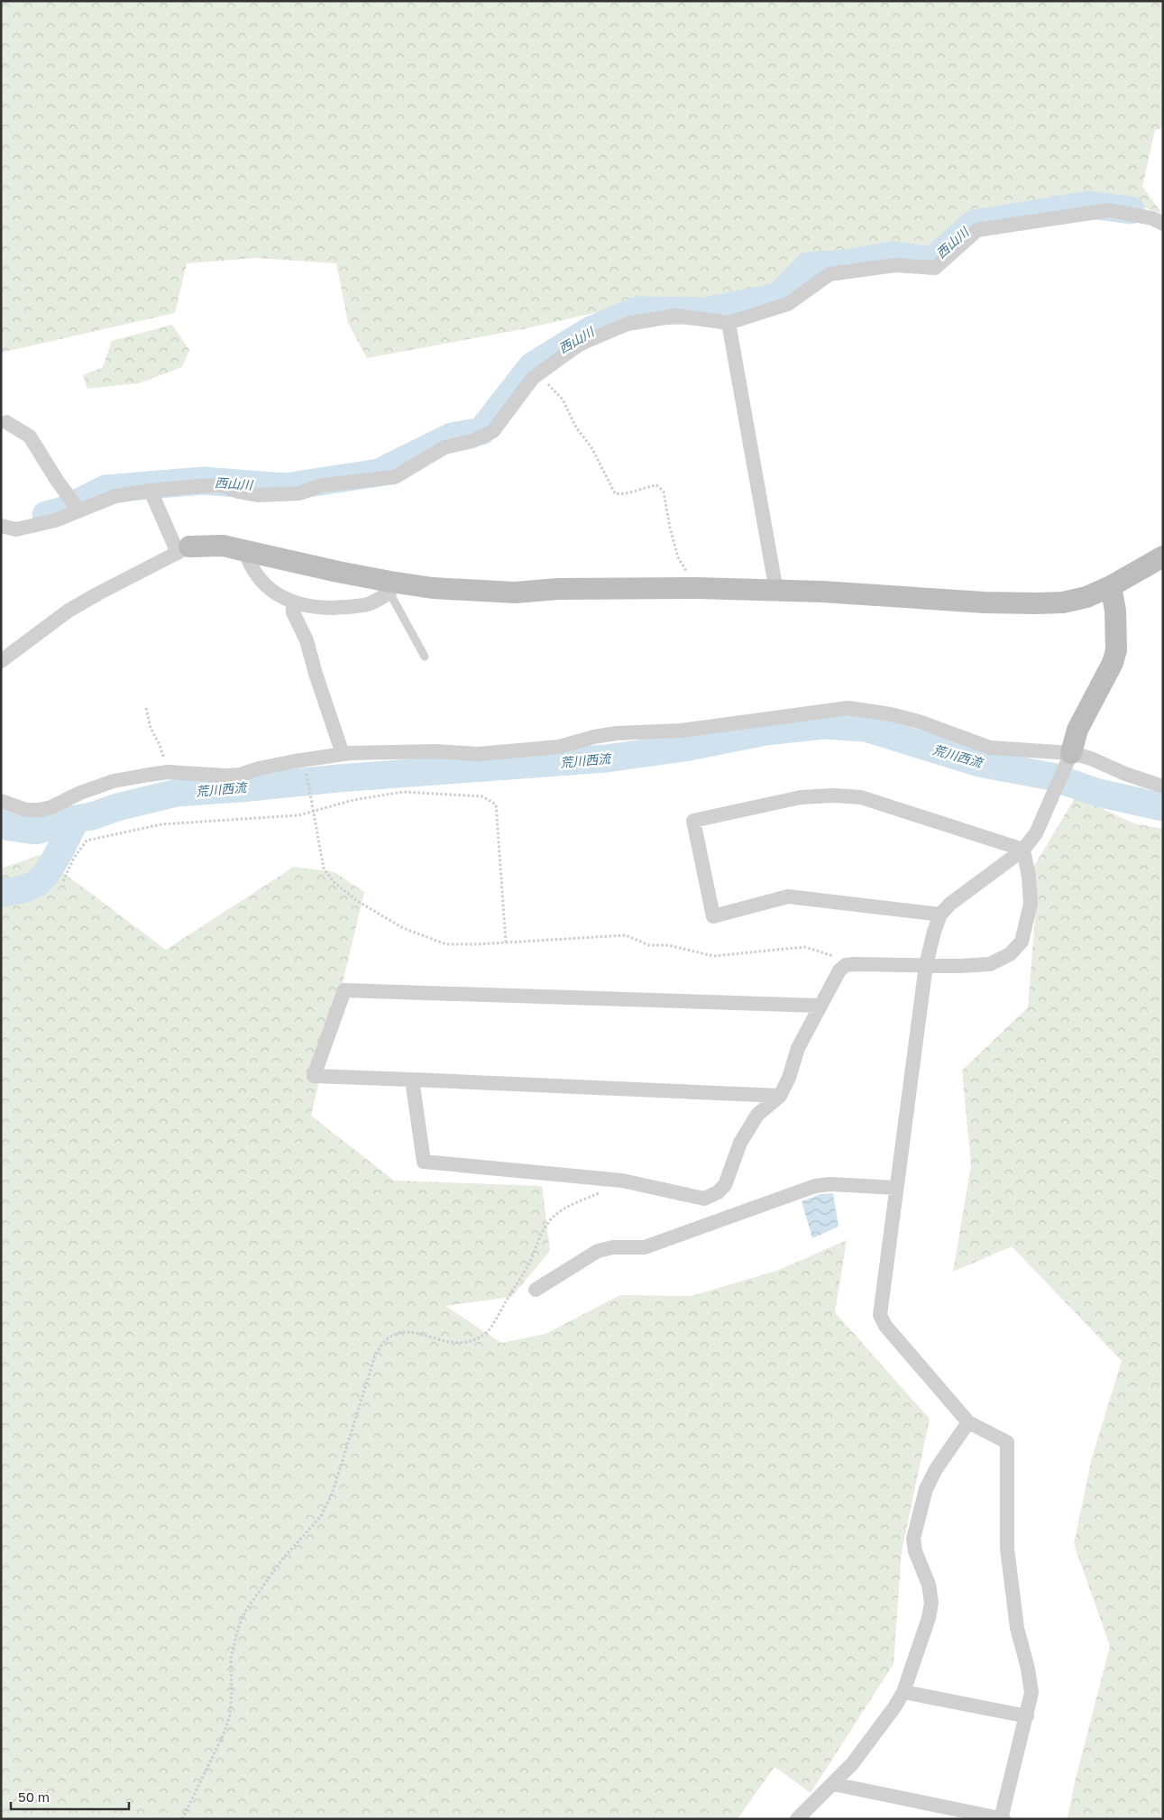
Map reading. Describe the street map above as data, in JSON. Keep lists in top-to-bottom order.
{
  "water": ["西山川", "荒川西流"],
  "scale_bar": "50 m"
}
